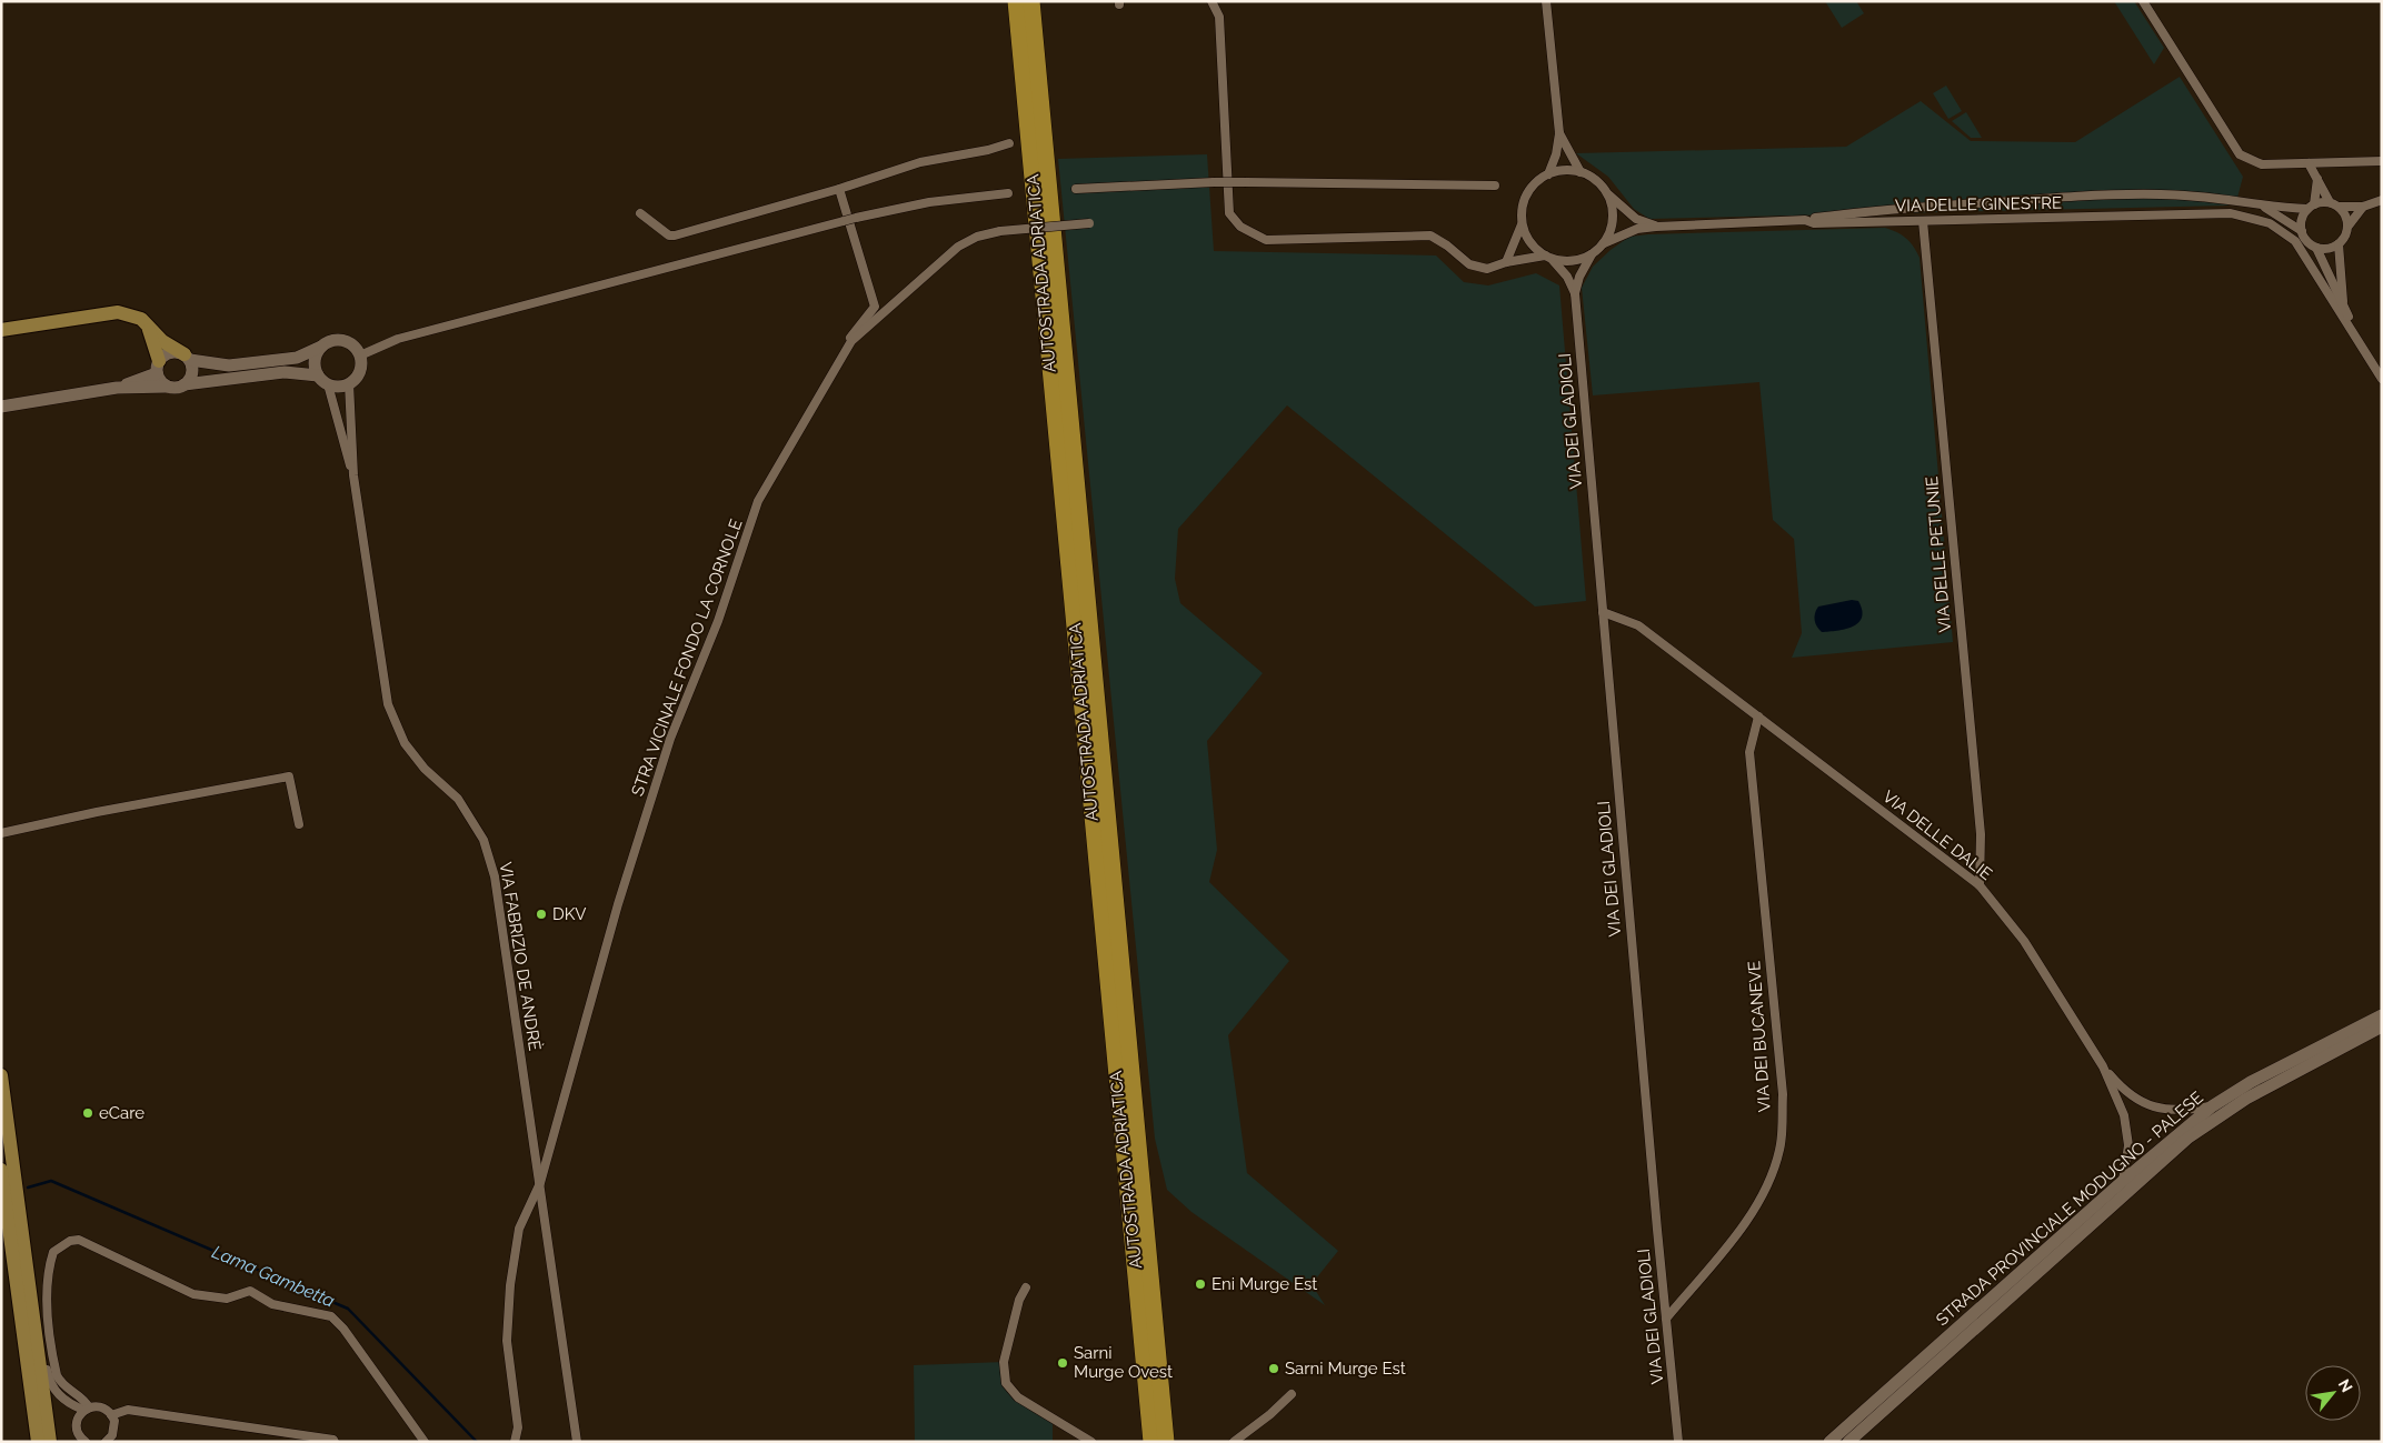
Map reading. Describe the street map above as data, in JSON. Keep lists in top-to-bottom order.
{
  "streets": {
    "highway": ["AUTOSTRADA ADRIATICA"],
    "main road": ["STRADA PROVINCIALE MODUGNO - PALESE"],
    "street": [
      "VIA DELLE GINESTRE",
      "VIA DEI GLADIOLI",
      "VIA DELLE PETUNIE",
      "STRA VICINALE FONDO LA CORNOLE",
      "VIA DELLE DALIE",
      "VIA FABRIZIO DE ANDRÈ",
      "VIA DEI BUCANEVE"
    ]
  },
  "crossings": [
    ["VIA DELLE GINESTRE", "VIA DEI GLADIOLI"],
    ["VIA DELLE GINESTRE", "VIA DELLE PETUNIE"],
    ["VIA DEI GLADIOLI", "VIA DELLE DALIE"],
    ["VIA DEI GLADIOLI", "VIA DEI BUCANEVE"],
    ["VIA DELLE PETUNIE", "VIA DELLE DALIE"],
    ["STRA VICINALE FONDO LA CORNOLE", "VIA FABRIZIO DE ANDRÈ"],
    ["VIA DELLE DALIE", "VIA DEI BUCANEVE"],
    ["VIA DELLE DALIE", "STRADA PROVINCIALE MODUGNO - PALESE"]
  ],
  "water": ["Lama Gambetta"],
  "places": [
    "DKV",
    "eCare",
    "Eni Murge Est",
    "Sarni Murge Ovest",
    "Sarni Murge Est"
  ],
  "north": "top right"
}
